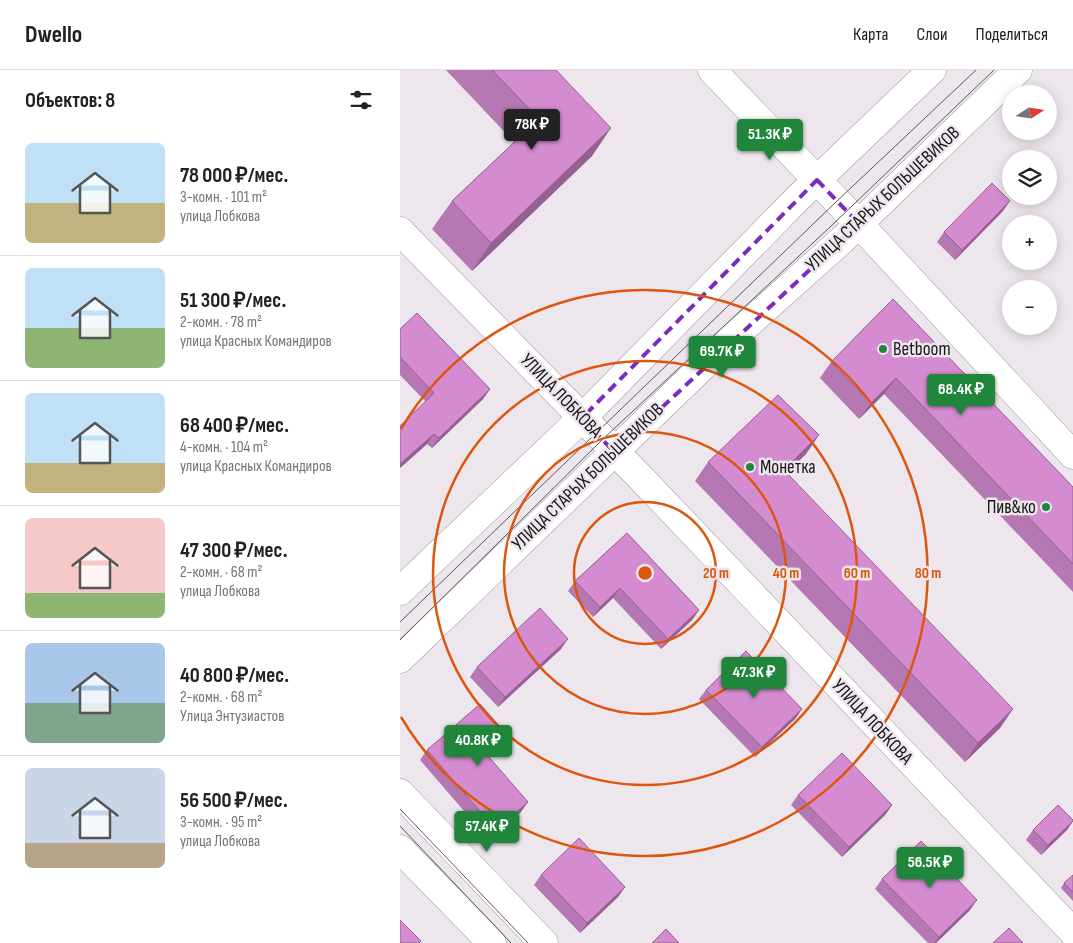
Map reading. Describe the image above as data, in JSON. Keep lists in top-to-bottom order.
{
  "streets": {
    "street": ["УЛИЦА СТАРЫХ БОЛЬШЕВИКОВ", "УЛИЦА ЛОБКОВА"]
  },
  "crossings": [
    ["УЛИЦА СТАРЫХ БОЛЬШЕВИКОВ", "УЛИЦА ЛОБКОВА"]
  ],
  "places": ["Betboom", "Монетка", "Пив&ко"],
  "north": "right",
  "page": {
    "header": "Dwello",
    "nav": ["Карта", "Слои", "Поделиться"],
    "heading": "Объектов: 8",
    "map_buttons": ["+", "−"],
    "price": [
      "78K ₽",
      "51.3K ₽",
      "69.7K ₽",
      "68.4K ₽",
      "47.3K ₽",
      "40.8K ₽",
      "57.4K ₽",
      "56.5K ₽"
    ],
    "list": [
      {
        "name": "78 000 ₽/мес.",
        "note": "3-комн. · 101 m² · улица Лобкова"
      },
      {
        "name": "51 300 ₽/мес.",
        "note": "2-комн. · 78 m² · улица Красных Командиров"
      },
      {
        "name": "68 400 ₽/мес.",
        "note": "4-комн. · 104 m² · улица Красных Командиров"
      },
      {
        "name": "47 300 ₽/мес.",
        "note": "2-комн. · 68 m² · улица Лобкова"
      },
      {
        "name": "40 800 ₽/мес.",
        "note": "2-комн. · 68 m² · Улица Энтузиастов"
      },
      {
        "name": "56 500 ₽/мес.",
        "note": "3-комн. · 95 m² · улица Лобкова"
      }
    ]
  },
  "rings": [
    "20 m",
    "40 m",
    "60 m",
    "80 m"
  ]
}
